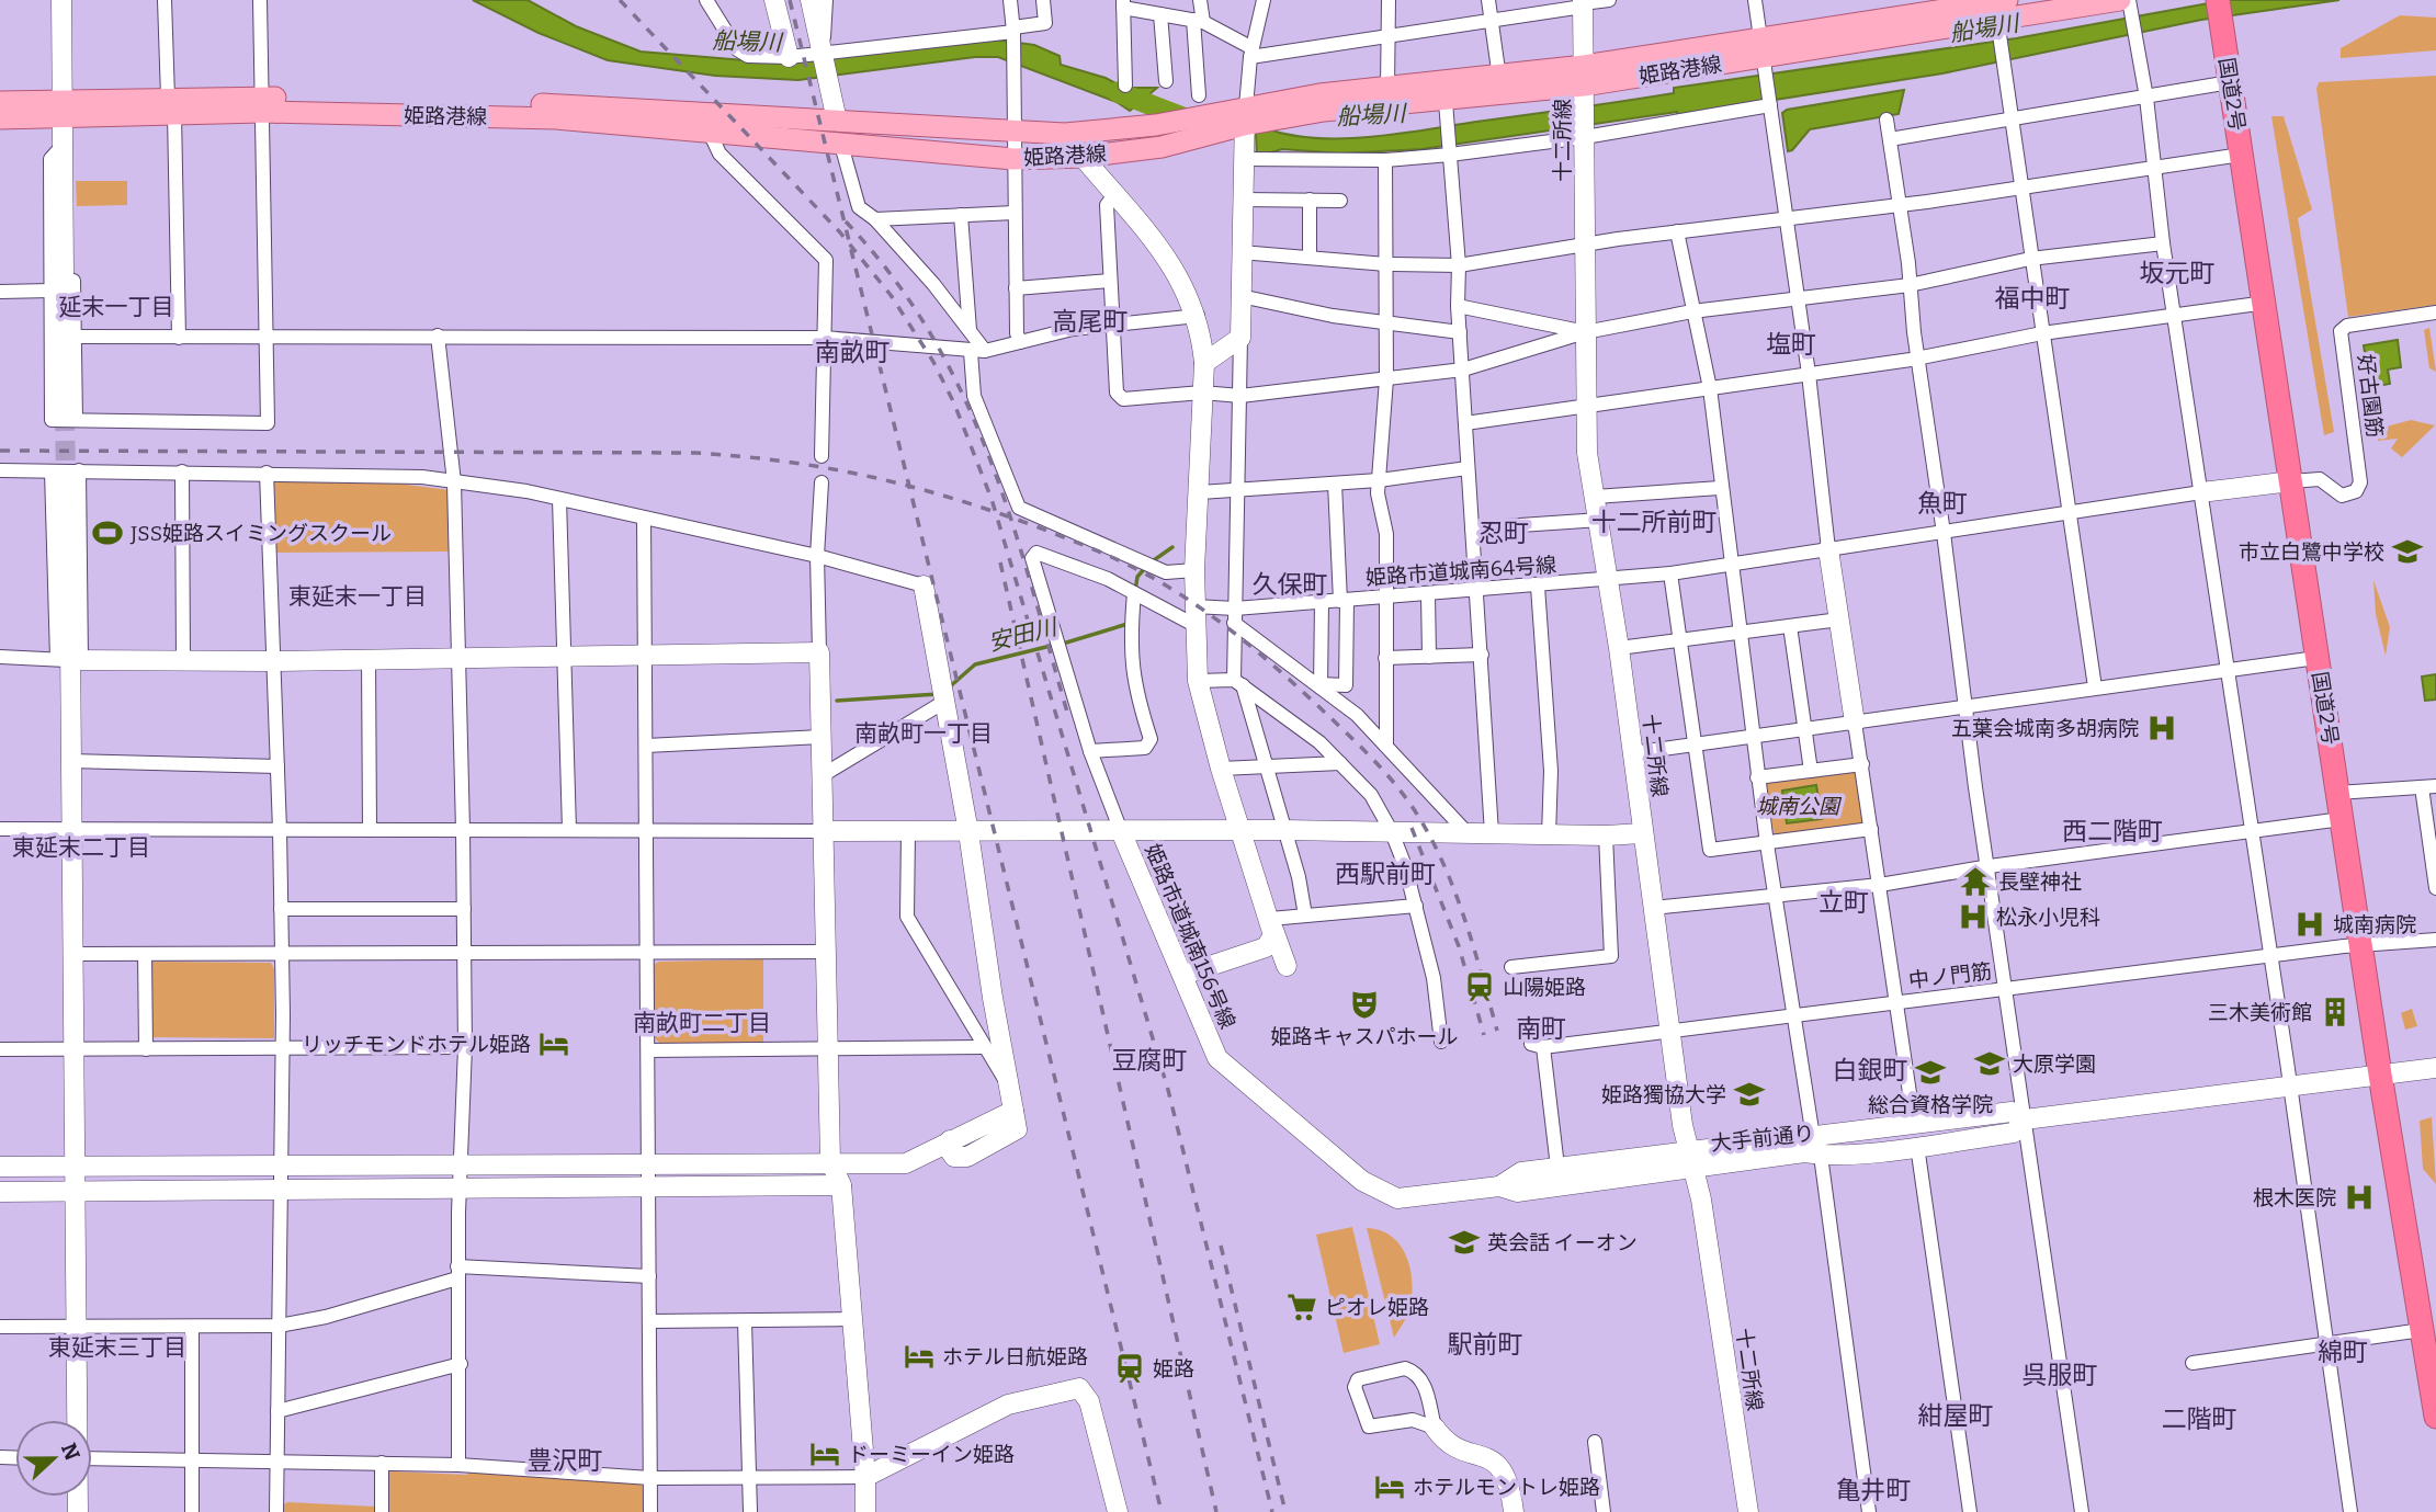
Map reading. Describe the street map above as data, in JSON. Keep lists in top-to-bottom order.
{
  "streets": {
    "highway": ["国道2号"],
    "main road": ["姫路港線"],
    "street": [
      "十二所線",
      "好古園筋",
      "姫路市道城南64号線",
      "姫路市道城南156号線",
      "中ノ門筋",
      "大手前通り"
    ]
  },
  "crossings": [
    ["姫路港線", "十二所線"],
    ["国道2号", "好古園筋"],
    ["国道2号", "中ノ門筋"],
    ["国道2号", "大手前通り"],
    ["十二所線", "姫路市道城南64号線"],
    ["十二所線", "中ノ門筋"],
    ["十二所線", "大手前通り"],
    ["姫路市道城南156号線", "大手前通り"],
    ["中ノ門筋", "大手前通り"]
  ],
  "districts": [
    "坂元町",
    "福中町",
    "延末一丁目",
    "高尾町",
    "塩町",
    "南畝町",
    "魚町",
    "十二所前町",
    "忍町",
    "久保町",
    "東延末一丁目",
    "南畝町一丁目",
    "西二階町",
    "東延末二丁目",
    "西駅前町",
    "立町",
    "南畝町二丁目",
    "南町",
    "豆腐町",
    "白銀町",
    "駅前町",
    "東延末三丁目",
    "綿町",
    "呉服町",
    "紺屋町",
    "二階町",
    "豊沢町",
    "亀井町"
  ],
  "water": ["船場川", "安田川"],
  "parks": ["城南公園"],
  "places": {
    "sports": ["JSS姫路スイミングスクール"],
    "school or university": [
      "市立白鷺中学校",
      "大原学園",
      "総合資格学院",
      "姫路獨協大学",
      "英会話 イーオン"
    ],
    "hospital": [
      "五葉会城南多胡病院",
      "松永小児科",
      "城南病院",
      "根木医院"
    ],
    "temple": ["長壁神社"],
    "station": ["山陽姫路", "姫路"],
    "theatre": ["姫路キャスパホール"],
    "building": ["三木美術館"],
    "hotel": [
      "リッチモンドホテル姫路",
      "ホテル日航姫路",
      "ドーミーイン姫路",
      "ホテルモントレ姫路"
    ],
    "supermarket": ["ピオレ姫路"]
  },
  "north": "right"
}
